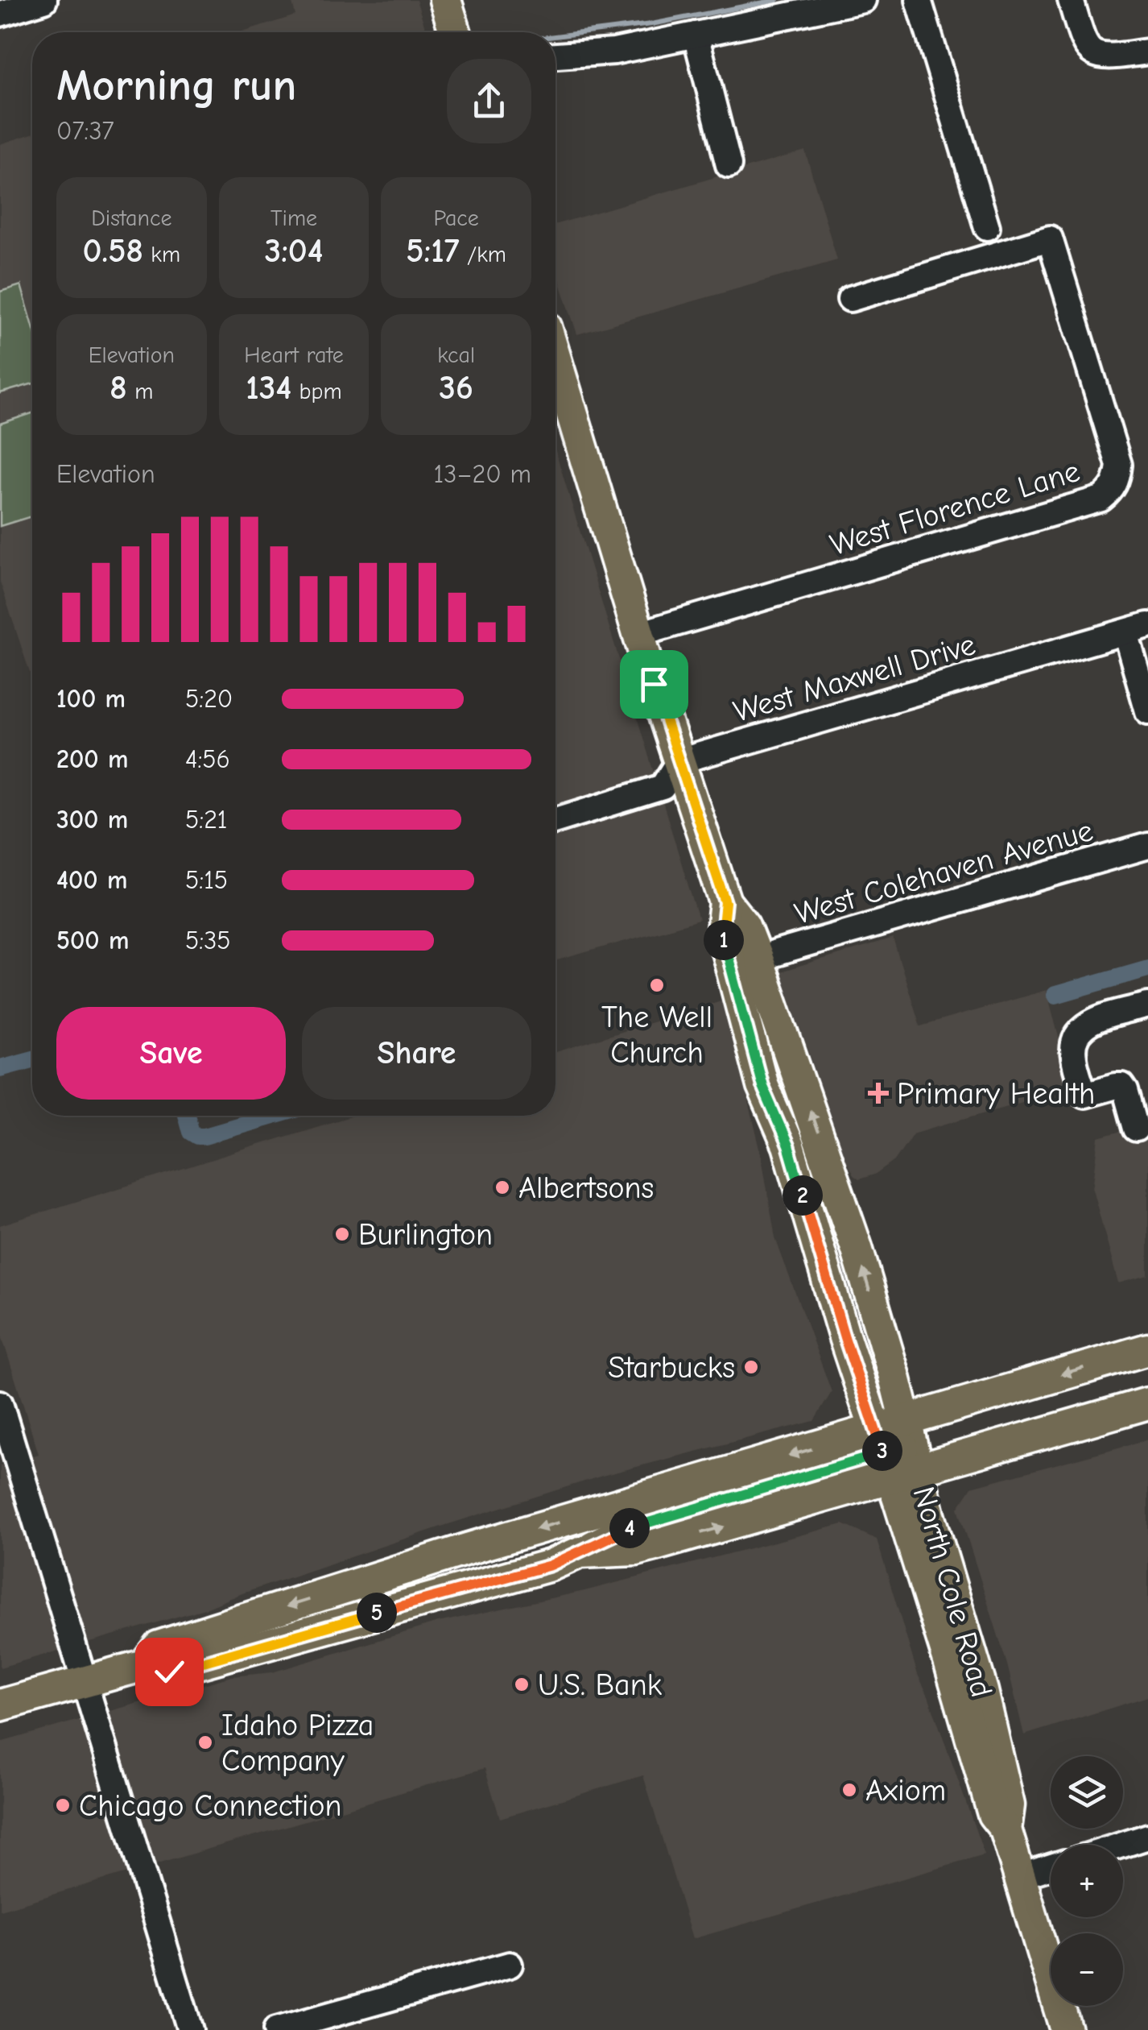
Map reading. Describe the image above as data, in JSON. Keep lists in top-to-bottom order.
{
  "streets": {
    "main road": ["North Cole Road"],
    "street": ["West Florence Lane", "West Maxwell Drive", "West Colehaven Avenue"]
  },
  "crossings": [
    ["West Florence Lane", "North Cole Road"],
    ["West Maxwell Drive", "North Cole Road"],
    ["West Colehaven Avenue", "North Cole Road"]
  ],
  "places": {
    "other": [
      "The Well Church",
      "Albertsons",
      "Burlington",
      "Starbucks",
      "U.S. Bank",
      "Idaho Pizza Company",
      "Axiom",
      "Chicago Connection"
    ],
    "health": ["Primary Health"]
  },
  "page": {
    "heading": ["Morning run", "07:37"],
    "stats": [
      ["Distance", "0.58 km"],
      ["Time", "3:04"],
      ["Pace", "5:17 /km"],
      ["Elevation", "8 m"],
      ["Heart rate", "134 bpm"],
      ["kcal", "36"]
    ],
    "chart": ["Elevation", "13–20 m"],
    "list": [
      {
        "name": "100 m",
        "note": "5:20"
      },
      {
        "name": "200 m",
        "note": "4:56"
      },
      {
        "name": "300 m",
        "note": "5:21"
      },
      {
        "name": "400 m",
        "note": "5:15"
      },
      {
        "name": "500 m",
        "note": "5:35"
      }
    ],
    "pins": [
      "1",
      "2",
      "3",
      "4",
      "5"
    ],
    "buttons": ["Save", "Share"],
    "map_buttons": ["+", "−"]
  }
}
